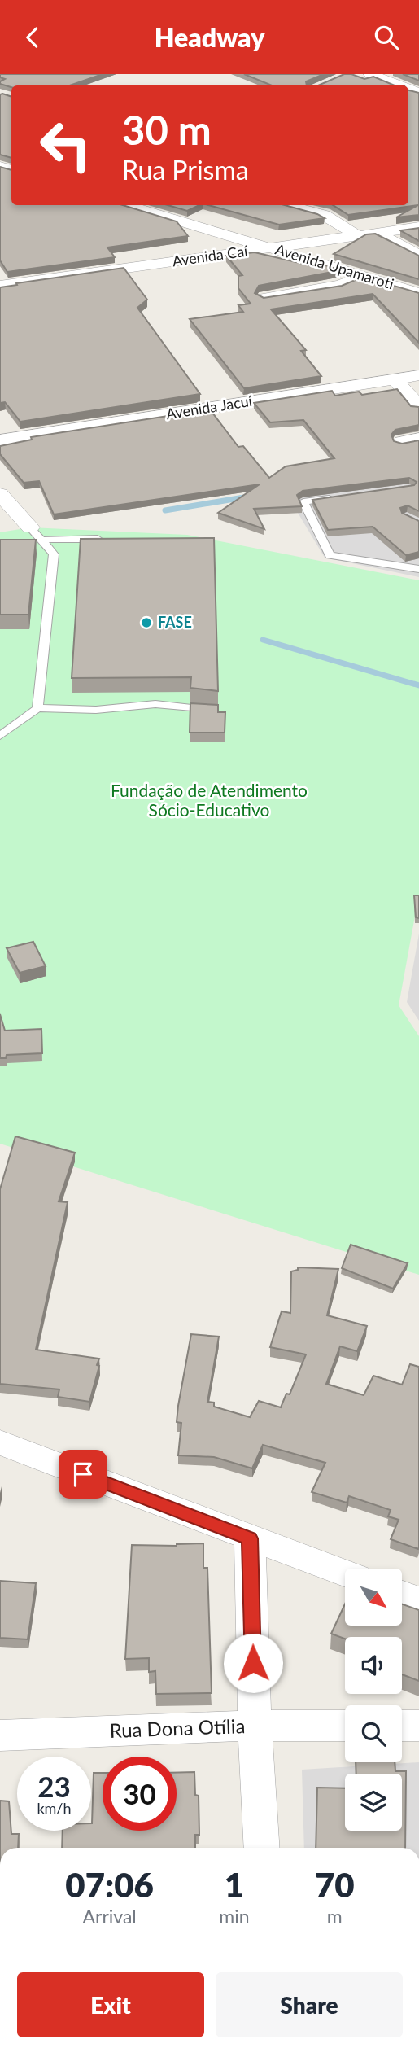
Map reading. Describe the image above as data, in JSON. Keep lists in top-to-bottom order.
{
  "streets": {
    "street": [
      "Avenida Caí",
      "Avenida Upamaroti",
      "Avenida Jacuí",
      "Rua Dona Otília"
    ]
  },
  "crossings": [
    ["Avenida Caí", "Avenida Upamaroti"]
  ],
  "parks": ["Fundação de Atendimento Sócio-Educativo"],
  "places": ["FASE"],
  "north": "bottom right",
  "page": {
    "header": "Headway",
    "turn": ["30 m", "Rua Prisma"],
    "speed": "23 km/h",
    "limit": "30",
    "eta": [
      "07:06",
      "Arrival",
      "1",
      "min",
      "70",
      "m"
    ],
    "buttons": ["Exit", "Share"]
  }
}
